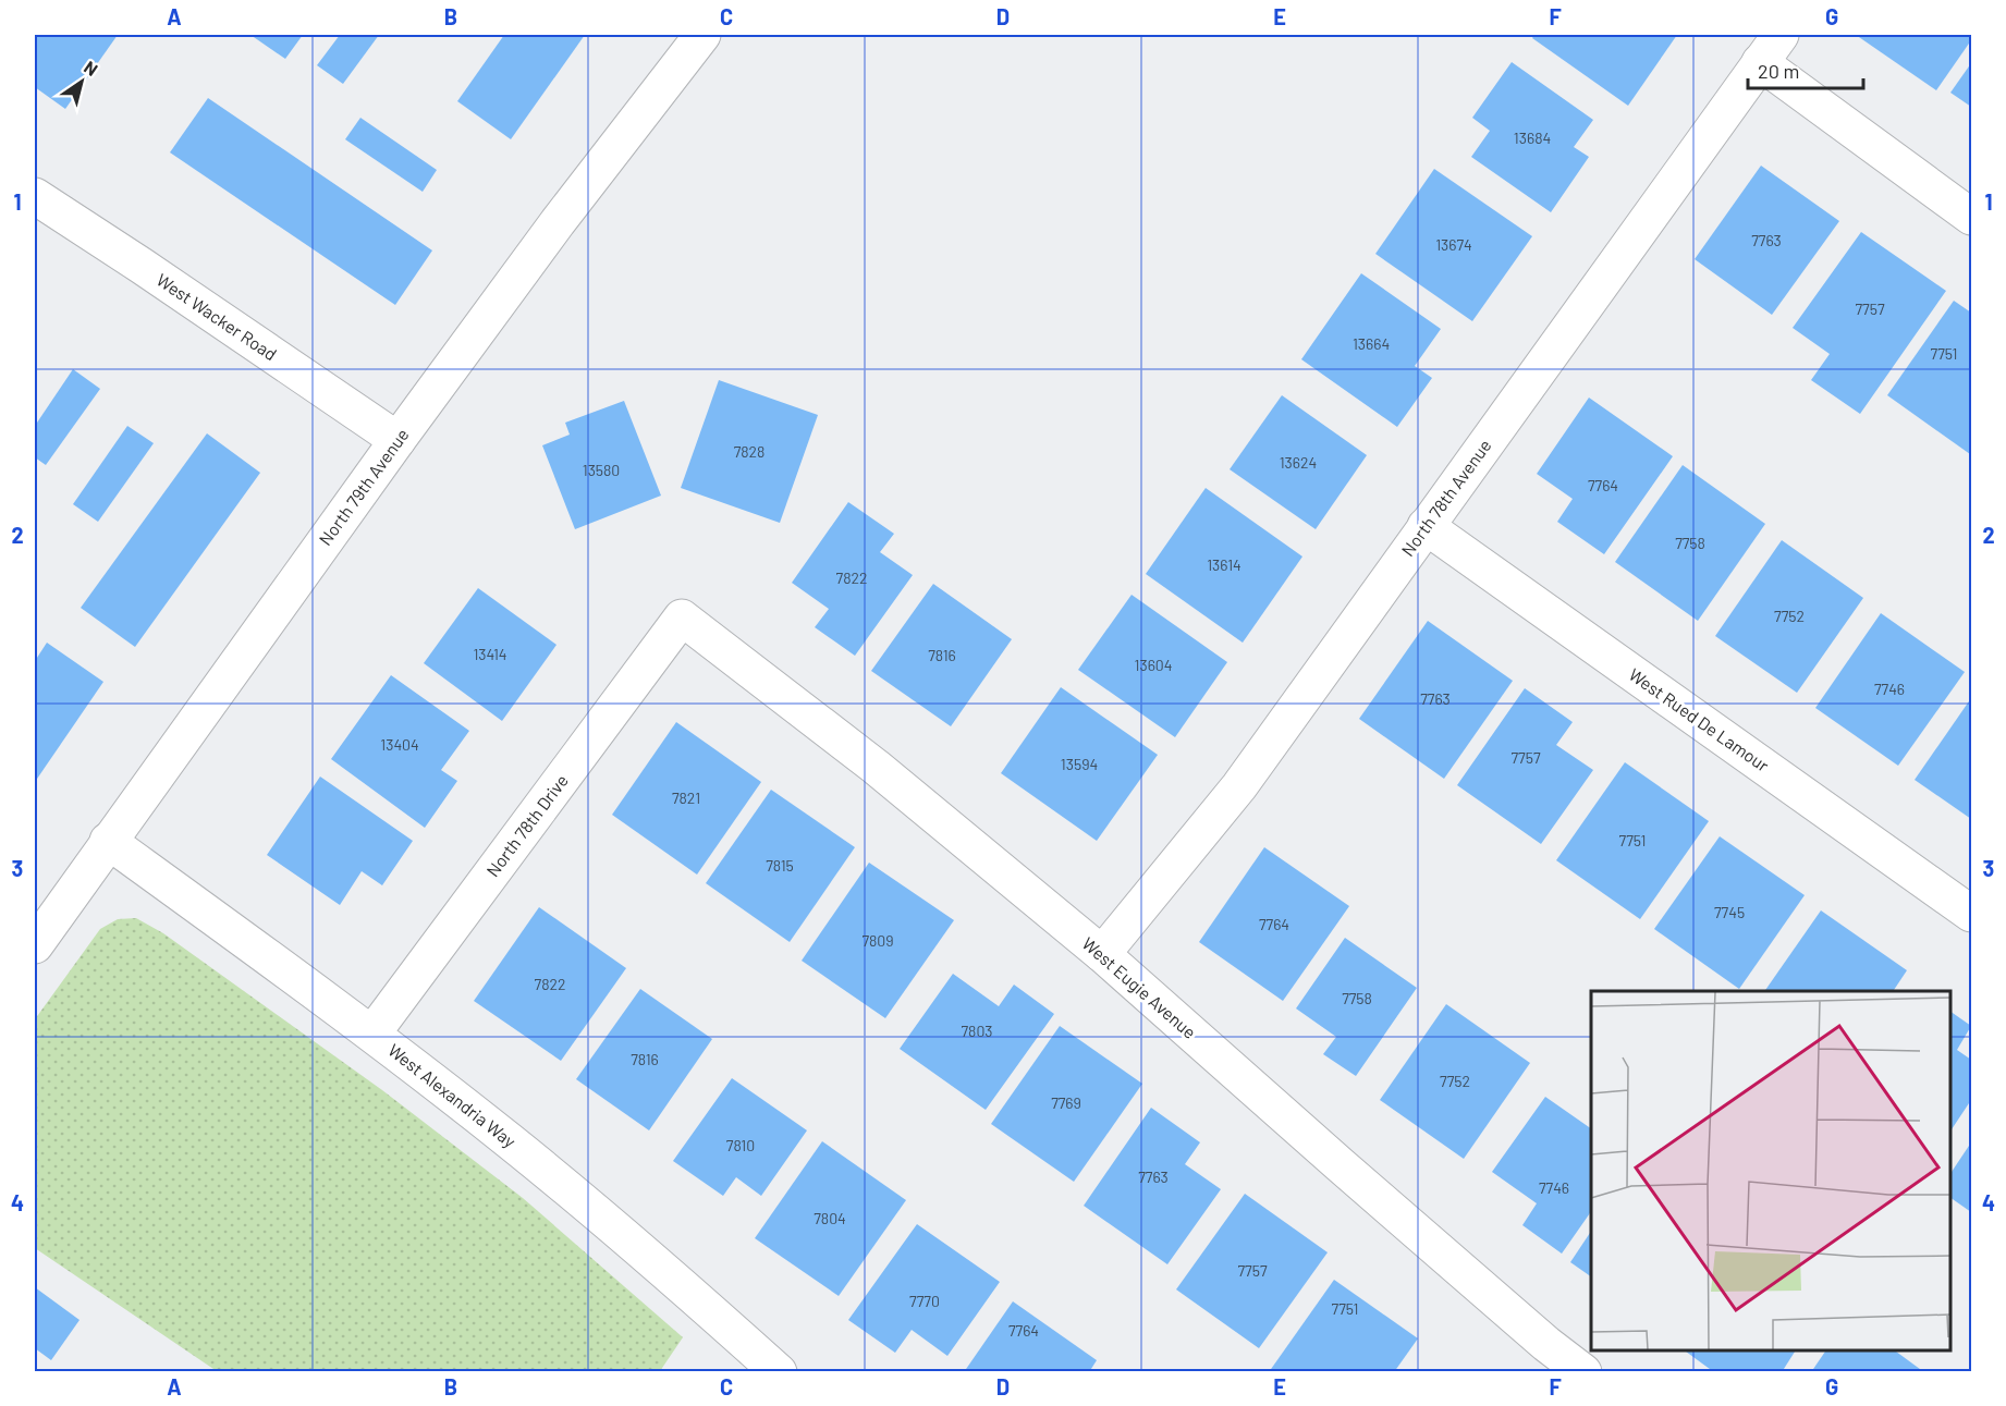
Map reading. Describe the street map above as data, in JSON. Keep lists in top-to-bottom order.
{
  "streets": {
    "street": [
      "West Wacker Road",
      "North 79th Avenue",
      "North 78th Avenue",
      "West Rued De Lamour",
      "North 78th Drive",
      "West Eugie Avenue",
      "West Alexandria Way"
    ]
  },
  "crossings": [
    ["West Wacker Road", "North 79th Avenue"],
    ["North 79th Avenue", "West Alexandria Way"],
    ["North 78th Avenue", "West Rued De Lamour"],
    ["North 78th Avenue", "West Eugie Avenue"],
    ["North 78th Drive", "West Eugie Avenue"],
    ["North 78th Drive", "West Alexandria Way"]
  ],
  "house_numbers": [
    "13684",
    "7763",
    "13674",
    "7757",
    "13664",
    "7751",
    "7828",
    "13624",
    "13580",
    "7764",
    "7758",
    "13614",
    "7822",
    "7752",
    "13414",
    "7816",
    "13604",
    "7746",
    "7763",
    "13404",
    "7757",
    "13594",
    "7821",
    "7751",
    "7815",
    "7745",
    "7764",
    "7809",
    "7822",
    "7758",
    "7803",
    "7816",
    "7752",
    "7769",
    "7810",
    "7763",
    "7746",
    "7804",
    "7757",
    "7770",
    "7751",
    "7764"
  ],
  "scale_bar": "20 m",
  "north": "top right",
  "grid": {
    "columns": [
      "A",
      "B",
      "C",
      "D",
      "E",
      "F",
      "G"
    ],
    "rows": [
      "1",
      "2",
      "3",
      "4"
    ]
  }
}
